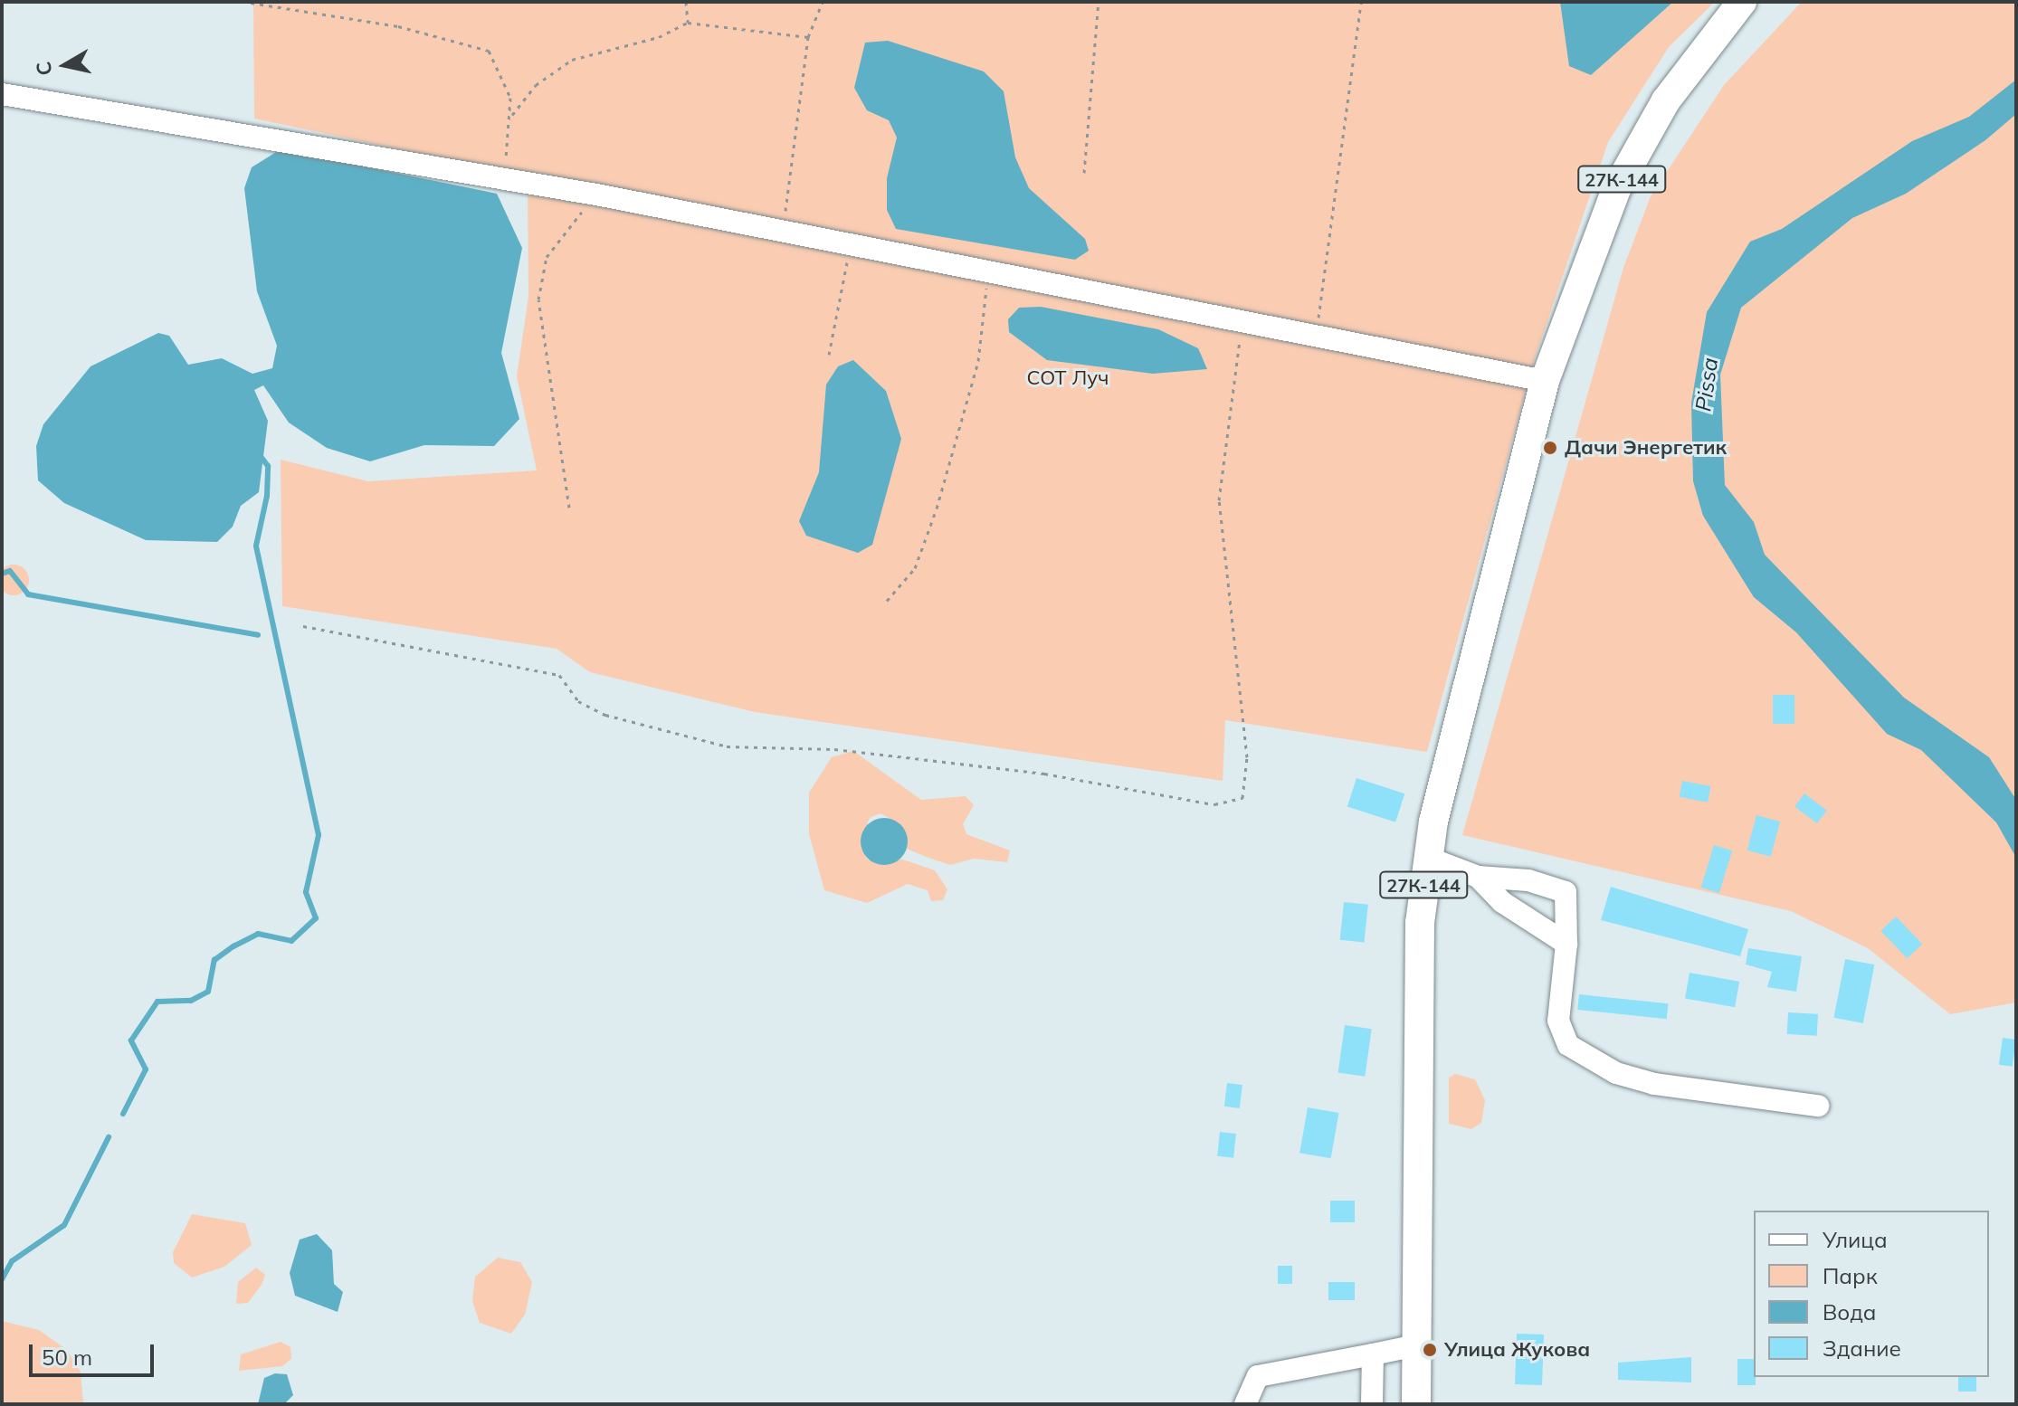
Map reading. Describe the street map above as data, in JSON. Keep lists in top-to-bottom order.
{
  "streets": {
    "main road": ["27К-144"]
  },
  "water": ["Pissa"],
  "parks": ["СОТ Луч"],
  "places": ["Дачи Энергетик", "Улица Жукова"],
  "legend": [
    "Улица",
    "Парк",
    "Вода",
    "Здание"
  ],
  "scale_bar": "50 m",
  "north": "left"
}
